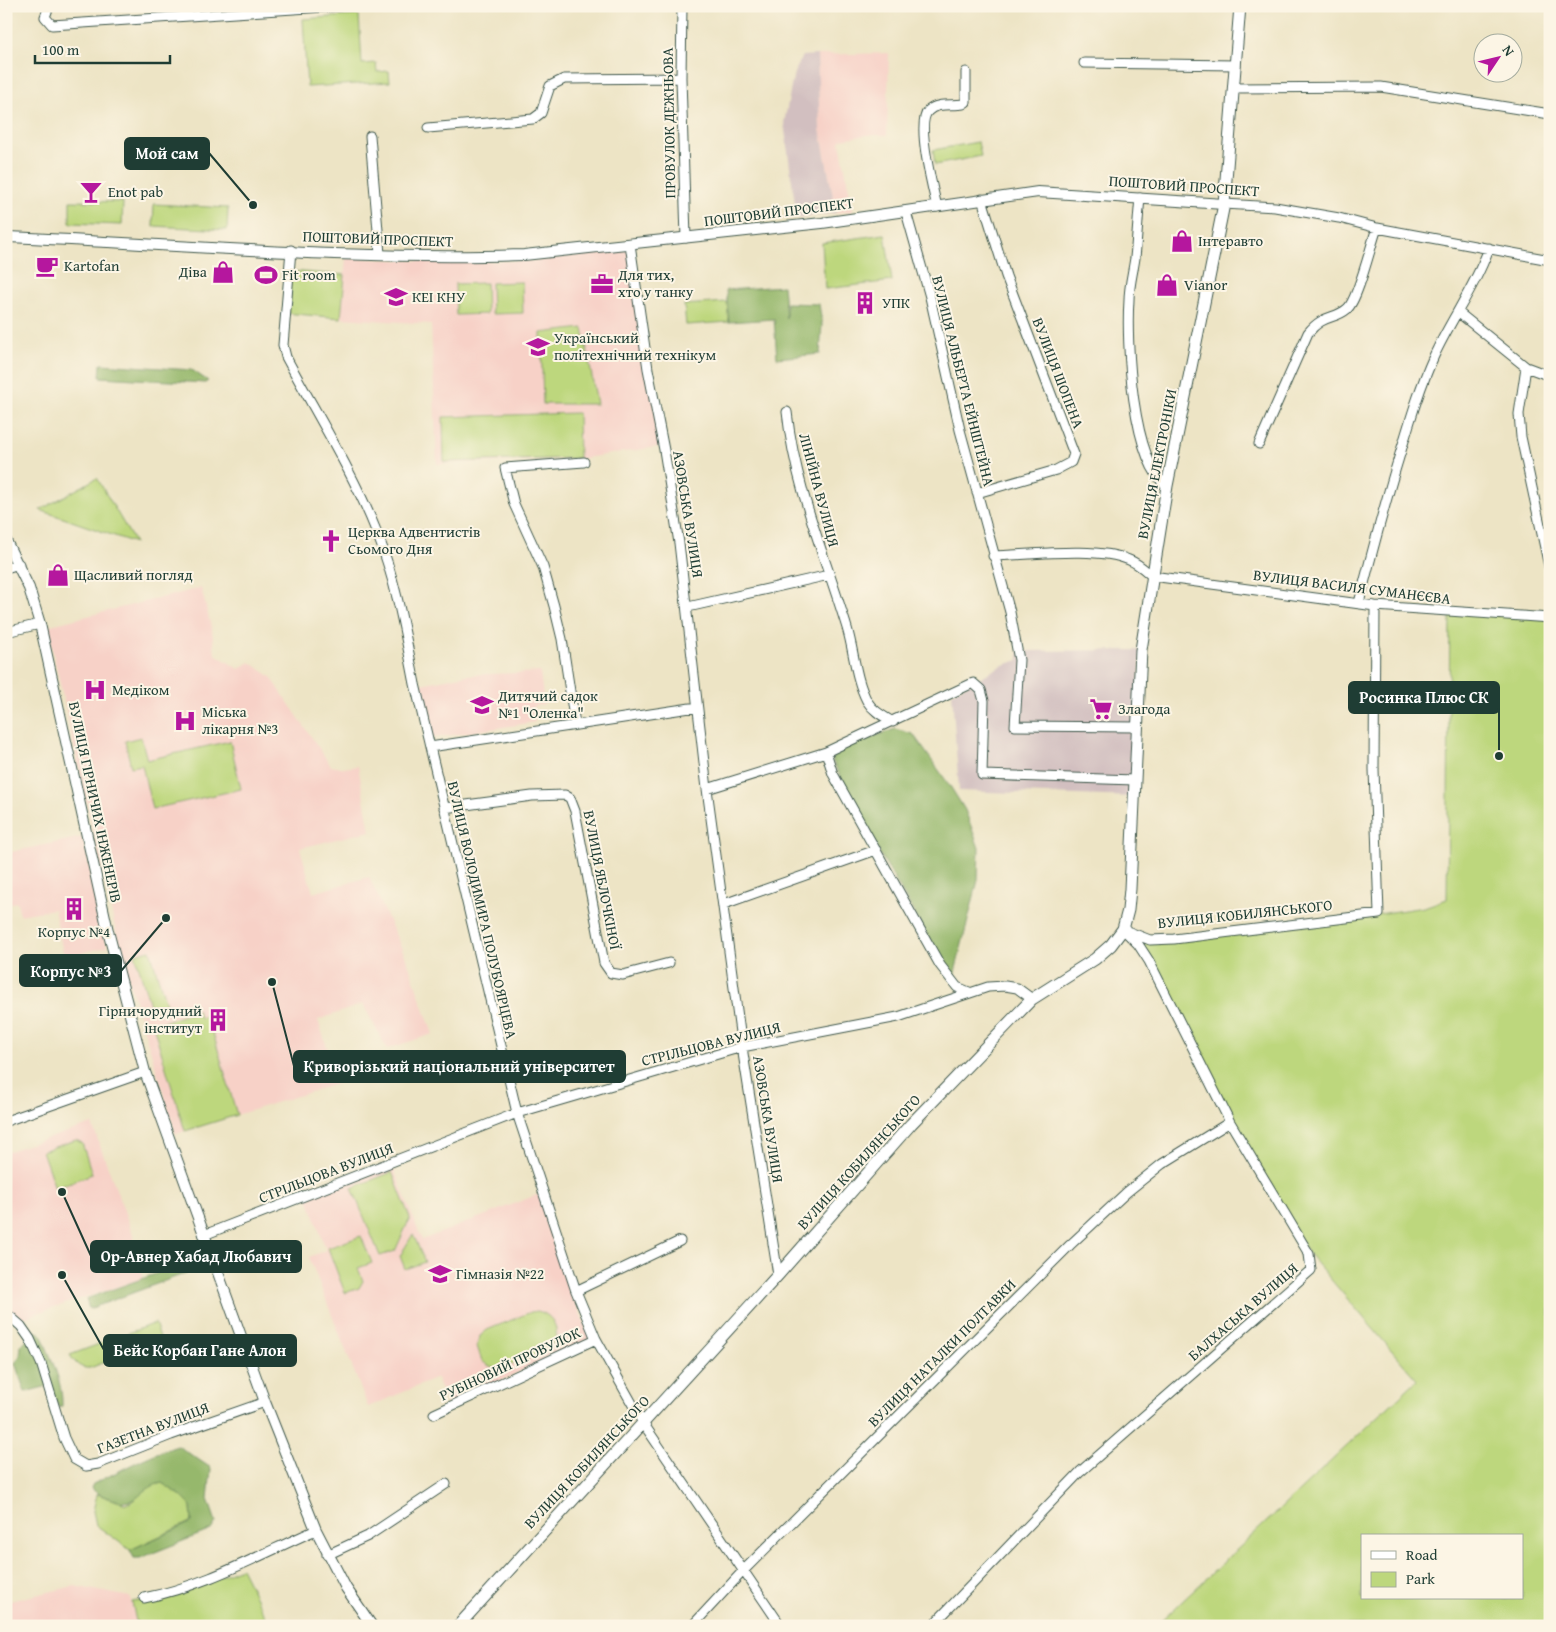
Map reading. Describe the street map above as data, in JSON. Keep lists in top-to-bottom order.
{
  "streets": {
    "main road": ["ВУЛИЦЯ ЕЛЕКТРОНІКИ", "ВУЛИЦЯ КОБИЛЯНСЬКОГО"],
    "street": [
      "ПРОВУЛОК ДЕЖНЬОВА",
      "ПОШТОВИЙ ПРОСПЕКТ",
      "ВУЛИЦЯ ШОПЕНА",
      "ВУЛИЦЯ АЛЬБЕРТА ЕЙНШТЕЙНА",
      "ЛІНІЙНА ВУЛИЦЯ",
      "АЗОВСЬКА ВУЛИЦЯ",
      "ВУЛИЦЯ ВАСИЛЯ СУМАНЄЄВА",
      "ВУЛИЦЯ ГІРНИЧИХ ІНЖЕНЕРІВ",
      "ВУЛИЦЯ ЯБЛОЧКІНОЇ",
      "ВУЛИЦЯ ВОЛОДИМИРА ПОЛУБОЯРЦЕВА",
      "СТРІЛЬЦОВА ВУЛИЦЯ",
      "БАЛХАСЬКА ВУЛИЦЯ",
      "ВУЛИЦЯ НАТАЛКИ ПОЛТАВКИ",
      "РУБІНОВИЙ ПРОВУЛОК",
      "ГАЗЕТНА ВУЛИЦЯ"
    ]
  },
  "crossings": [
    ["ПРОВУЛОК ДЕЖНЬОВА", "ПОШТОВИЙ ПРОСПЕКТ"],
    ["ПОШТОВИЙ ПРОСПЕКТ", "ВУЛИЦЯ ШОПЕНА"],
    ["ПОШТОВИЙ ПРОСПЕКТ", "ВУЛИЦЯ АЛЬБЕРТА ЕЙНШТЕЙНА"],
    ["ПОШТОВИЙ ПРОСПЕКТ", "ВУЛИЦЯ ЕЛЕКТРОНІКИ"],
    ["ПОШТОВИЙ ПРОСПЕКТ", "АЗОВСЬКА ВУЛИЦЯ"],
    ["ПОШТОВИЙ ПРОСПЕКТ", "ВУЛИЦЯ ВОЛОДИМИРА ПОЛУБОЯРЦЕВА"],
    ["ВУЛИЦЯ ШОПЕНА", "ВУЛИЦЯ АЛЬБЕРТА ЕЙНШТЕЙНА"],
    ["ВУЛИЦЯ АЛЬБЕРТА ЕЙНШТЕЙНА", "ВУЛИЦЯ ЕЛЕКТРОНІКИ"],
    ["ВУЛИЦЯ ЕЛЕКТРОНІКИ", "ВУЛИЦЯ ВАСИЛЯ СУМАНЄЄВА"],
    ["ВУЛИЦЯ ЕЛЕКТРОНІКИ", "ВУЛИЦЯ КОБИЛЯНСЬКОГО"],
    ["ВУЛИЦЯ ЕЛЕКТРОНІКИ", "БАЛХАСЬКА ВУЛИЦЯ"],
    ["АЗОВСЬКА ВУЛИЦЯ", "ВУЛИЦЯ КОБИЛЯНСЬКОГО"],
    ["АЗОВСЬКА ВУЛИЦЯ", "СТРІЛЬЦОВА ВУЛИЦЯ"],
    ["ВУЛИЦЯ ВАСИЛЯ СУМАНЄЄВА", "ВУЛИЦЯ КОБИЛЯНСЬКОГО"],
    ["ВУЛИЦЯ ГІРНИЧИХ ІНЖЕНЕРІВ", "СТРІЛЬЦОВА ВУЛИЦЯ"],
    ["ВУЛИЦЯ ГІРНИЧИХ ІНЖЕНЕРІВ", "ГАЗЕТНА ВУЛИЦЯ"],
    ["ВУЛИЦЯ ЯБЛОЧКІНОЇ", "ВУЛИЦЯ ВОЛОДИМИРА ПОЛУБОЯРЦЕВА"],
    ["ВУЛИЦЯ ВОЛОДИМИРА ПОЛУБОЯРЦЕВА", "ВУЛИЦЯ КОБИЛЯНСЬКОГО"],
    ["ВУЛИЦЯ ВОЛОДИМИРА ПОЛУБОЯРЦЕВА", "СТРІЛЬЦОВА ВУЛИЦЯ"],
    ["ВУЛИЦЯ ВОЛОДИМИРА ПОЛУБОЯРЦЕВА", "ВУЛИЦЯ НАТАЛКИ ПОЛТАВКИ"],
    ["ВУЛИЦЯ ВОЛОДИМИРА ПОЛУБОЯРЦЕВА", "РУБІНОВИЙ ПРОВУЛОК"],
    ["ВУЛИЦЯ КОБИЛЯНСЬКОГО", "СТРІЛЬЦОВА ВУЛИЦЯ"],
    ["ВУЛИЦЯ КОБИЛЯНСЬКОГО", "БАЛХАСЬКА ВУЛИЦЯ"],
    ["БАЛХАСЬКА ВУЛИЦЯ", "ВУЛИЦЯ НАТАЛКИ ПОЛТАВКИ"]
  ],
  "places": {
    "bar": ["Enot pab"],
    "other": [
      "Мой сам",
      "Росинка Плюс СК",
      "Корпус №3",
      "Криворізький національний університет",
      "Ор-Авнер Хабад Любавич",
      "Бейс Корбан Гане Алон"
    ],
    "shop": [
      "Інтеравто",
      "Діва",
      "Vianor",
      "Щасливий погляд"
    ],
    "cafe": ["Kartofan"],
    "sports": ["Fit room"],
    "office": ["Для тих, хто у танку"],
    "school or university": [
      "КЕІ КНУ",
      "Український політехнічний технікум",
      "Дитячий садок №1 \"Оленка\"",
      "Гімназія №22"
    ],
    "building": ["УПК", "Корпус №4", "Гірничорудний інститут"],
    "church": ["Церква Адвентистів Сьомого Дня"],
    "hospital": ["Медіком", "Міська лікарня №3"],
    "supermarket": ["Злагода"]
  },
  "legend": ["Road", "Park"],
  "scale_bar": "100 m",
  "north": "top right"
}
